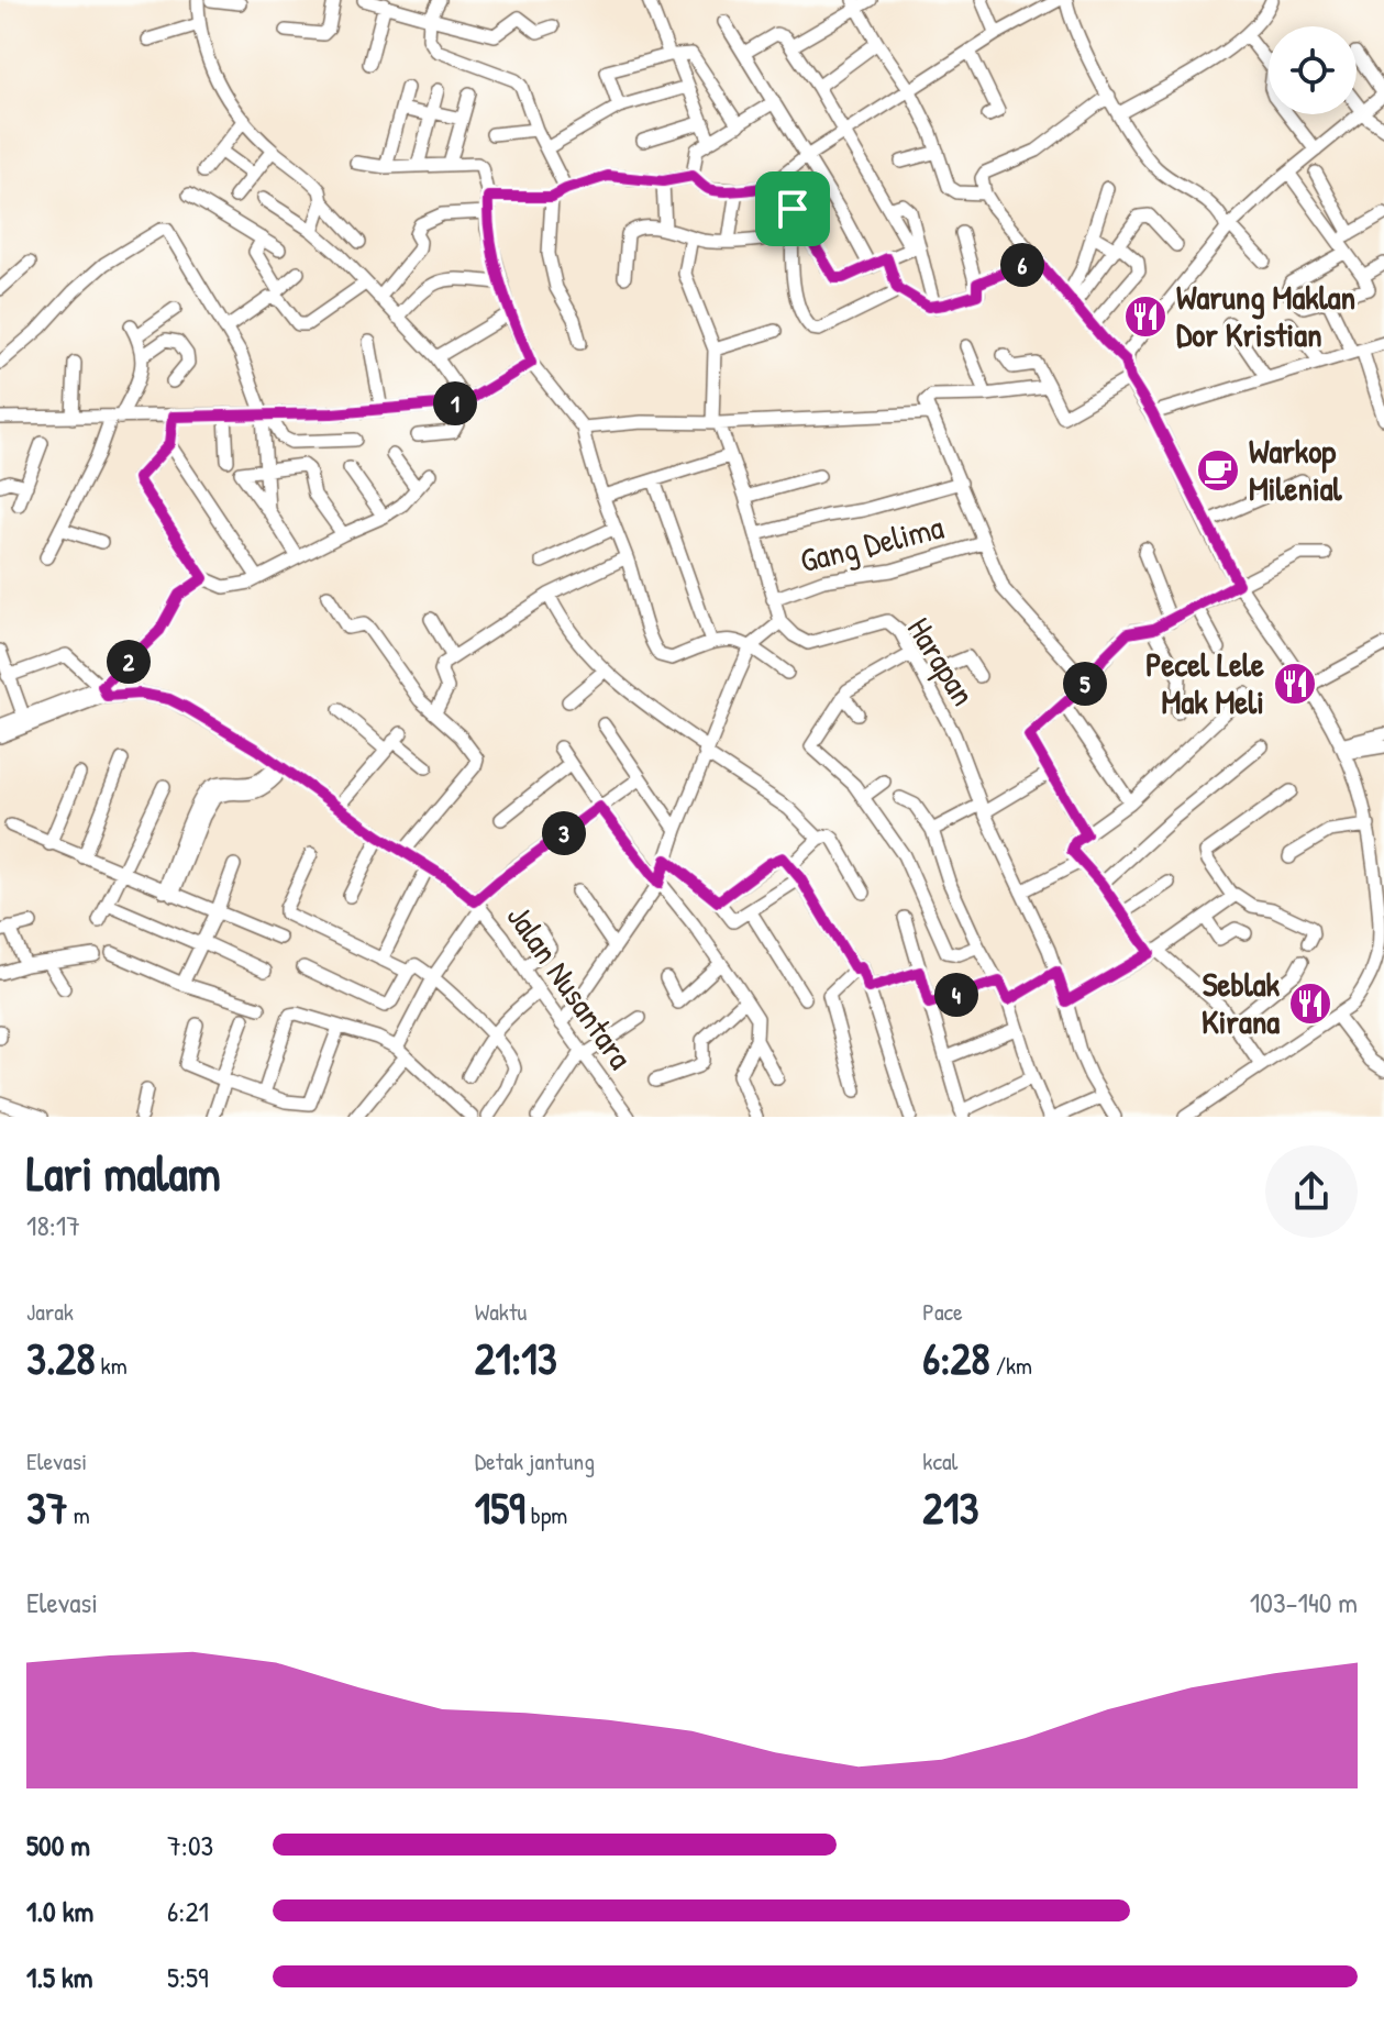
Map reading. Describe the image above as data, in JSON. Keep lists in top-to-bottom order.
{
  "streets": {
    "street": ["Gang Delima", "Harapan", "Jalan Nusantara"]
  },
  "places": {
    "restaurant": ["Warung Maklan Dor Kristian", "Pecel Lele Mak Meli", "Seblak Kirana"],
    "cafe": ["Warkop Milenial"]
  },
  "page": {
    "pins": [
      "6",
      "1",
      "2",
      "5",
      "3",
      "4"
    ],
    "heading": ["Lari malam", "18:17"],
    "stats": [
      ["Jarak", "3.28 km"],
      ["Waktu", "21:13"],
      ["Pace", "6:28 /km"],
      ["Elevasi", "37 m"],
      ["Detak jantung", "159 bpm"],
      ["kcal", "213"]
    ],
    "chart": ["Elevasi", "103–140 m"],
    "list": [
      {
        "name": "500 m",
        "note": "7:03"
      },
      {
        "name": "1.0 km",
        "note": "6:21"
      },
      {
        "name": "1.5 km",
        "note": "5:59"
      }
    ]
  }
}
